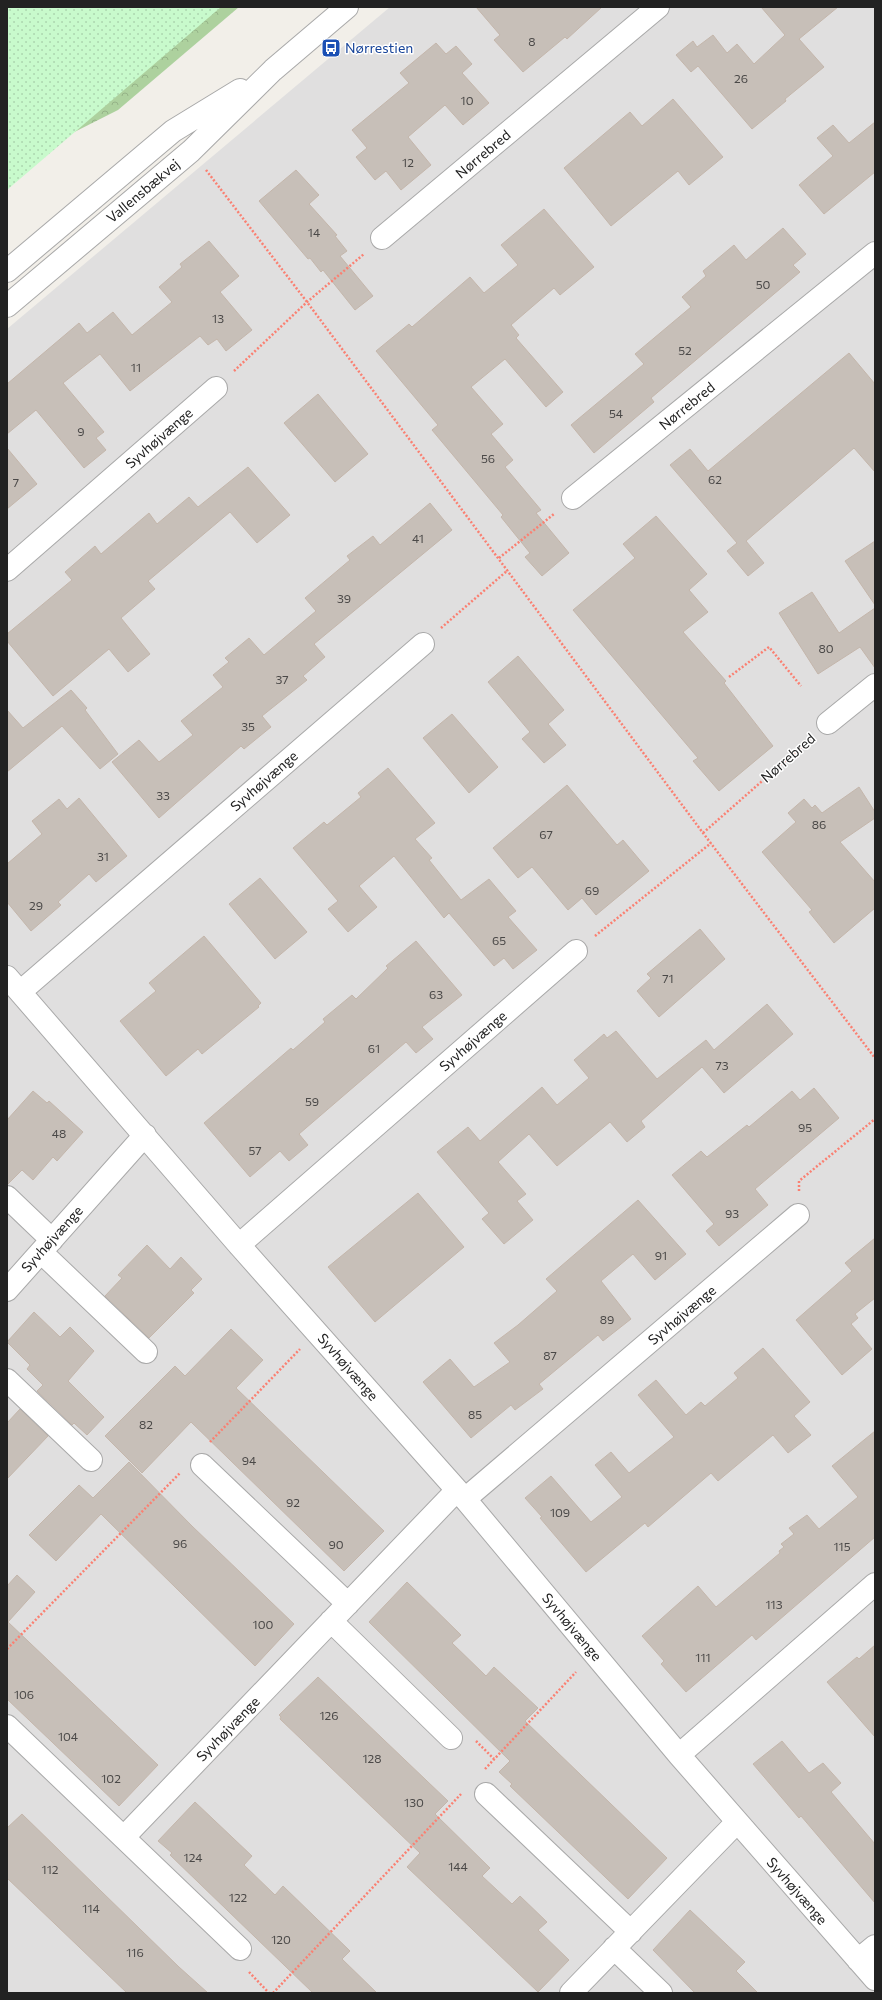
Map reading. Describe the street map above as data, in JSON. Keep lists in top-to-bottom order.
{
  "streets": {
    "street": ["Nørrebred", "Vallensbækvej", "Syvhøjvænge"]
  },
  "places": {
    "bus stop": ["Nørrestien"]
  },
  "house_numbers": [
    "8",
    "26",
    "10",
    "12",
    "14",
    "50",
    "13",
    "52",
    "11",
    "54",
    "9",
    "56",
    "62",
    "7",
    "41",
    "39",
    "80",
    "37",
    "35",
    "33",
    "86",
    "67",
    "31",
    "69",
    "29",
    "65",
    "71",
    "63",
    "61",
    "73",
    "59",
    "95",
    "48",
    "57",
    "93",
    "91",
    "89",
    "87",
    "85",
    "82",
    "94",
    "92",
    "109",
    "96",
    "90",
    "115",
    "113",
    "100",
    "111",
    "106",
    "126",
    "104",
    "128",
    "102",
    "130",
    "124",
    "144",
    "112",
    "122",
    "114",
    "120",
    "116"
  ]
}
